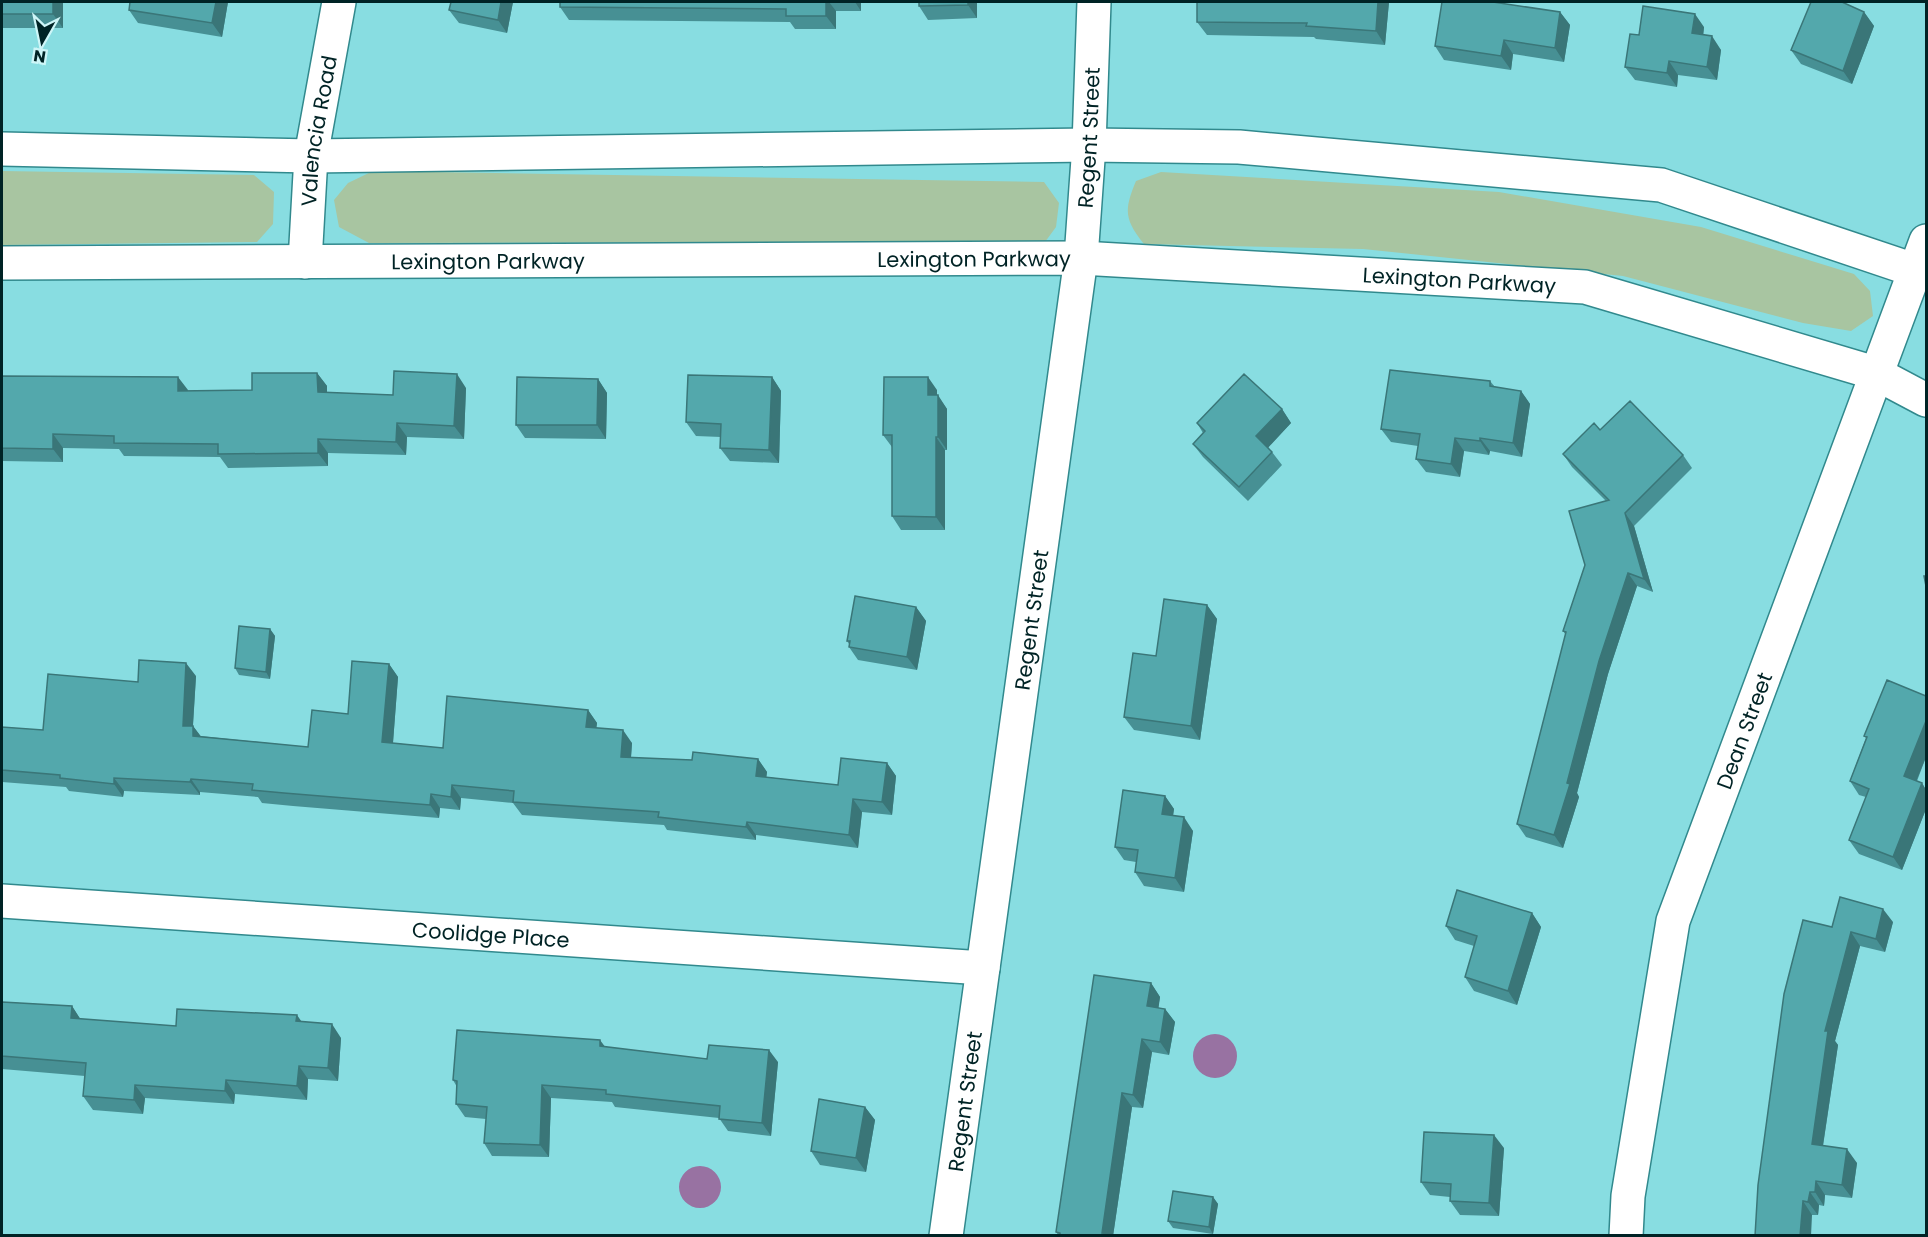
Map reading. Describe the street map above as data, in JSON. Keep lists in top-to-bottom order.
{
  "streets": {
    "street": [
      "Valencia Road",
      "Regent Street",
      "Lexington Parkway",
      "Dean Street",
      "Coolidge Place"
    ]
  },
  "crossings": [
    ["Valencia Road", "Lexington Parkway"],
    ["Regent Street", "Lexington Parkway"],
    ["Regent Street", "Coolidge Place"],
    ["Lexington Parkway", "Dean Street"]
  ],
  "north": "bottom"
}
